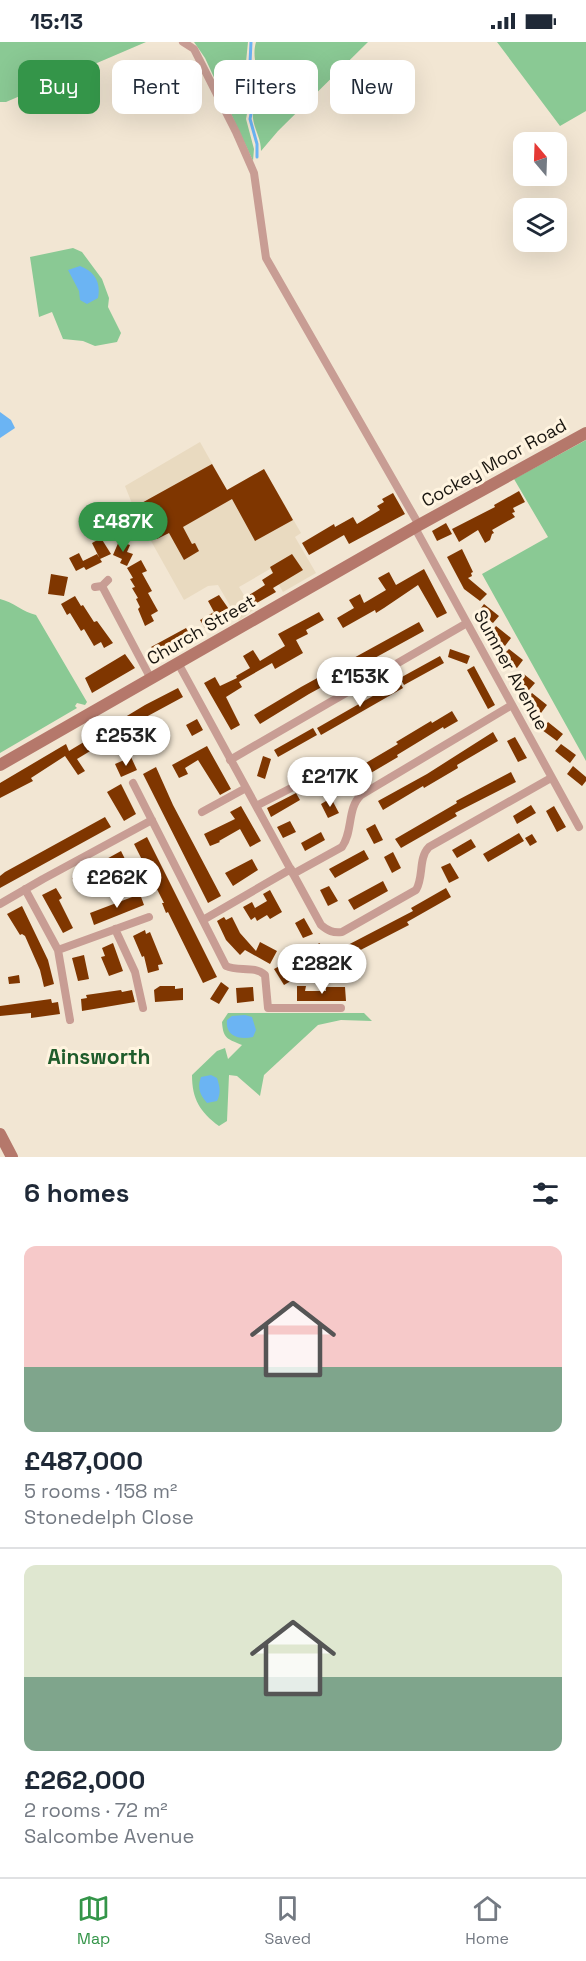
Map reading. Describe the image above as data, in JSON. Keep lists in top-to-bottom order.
{
  "streets": {
    "main road": ["Cockey Moor Road", "Church Street"],
    "street": ["Sumner Avenue"]
  },
  "crossings": [
    ["Cockey Moor Road", "Church Street"],
    ["Cockey Moor Road", "Sumner Avenue"],
    ["Church Street", "Sumner Avenue"]
  ],
  "districts": ["Ainsworth"],
  "north": "top",
  "page": {
    "status": "15:13",
    "chip": [
      "Buy",
      "Rent",
      "Filters",
      "New"
    ],
    "price": [
      "£487K",
      "£153K",
      "£253K",
      "£217K",
      "£262K",
      "£282K"
    ],
    "heading": "6 homes",
    "list": [
      {
        "name": "£487,000",
        "note": "5 rooms · 158 m² · Stonedelph Close"
      },
      {
        "name": "£262,000",
        "note": "2 rooms · 72 m² · Salcombe Avenue"
      }
    ],
    "tabs": ["Map", "Saved", "Home"]
  }
}
